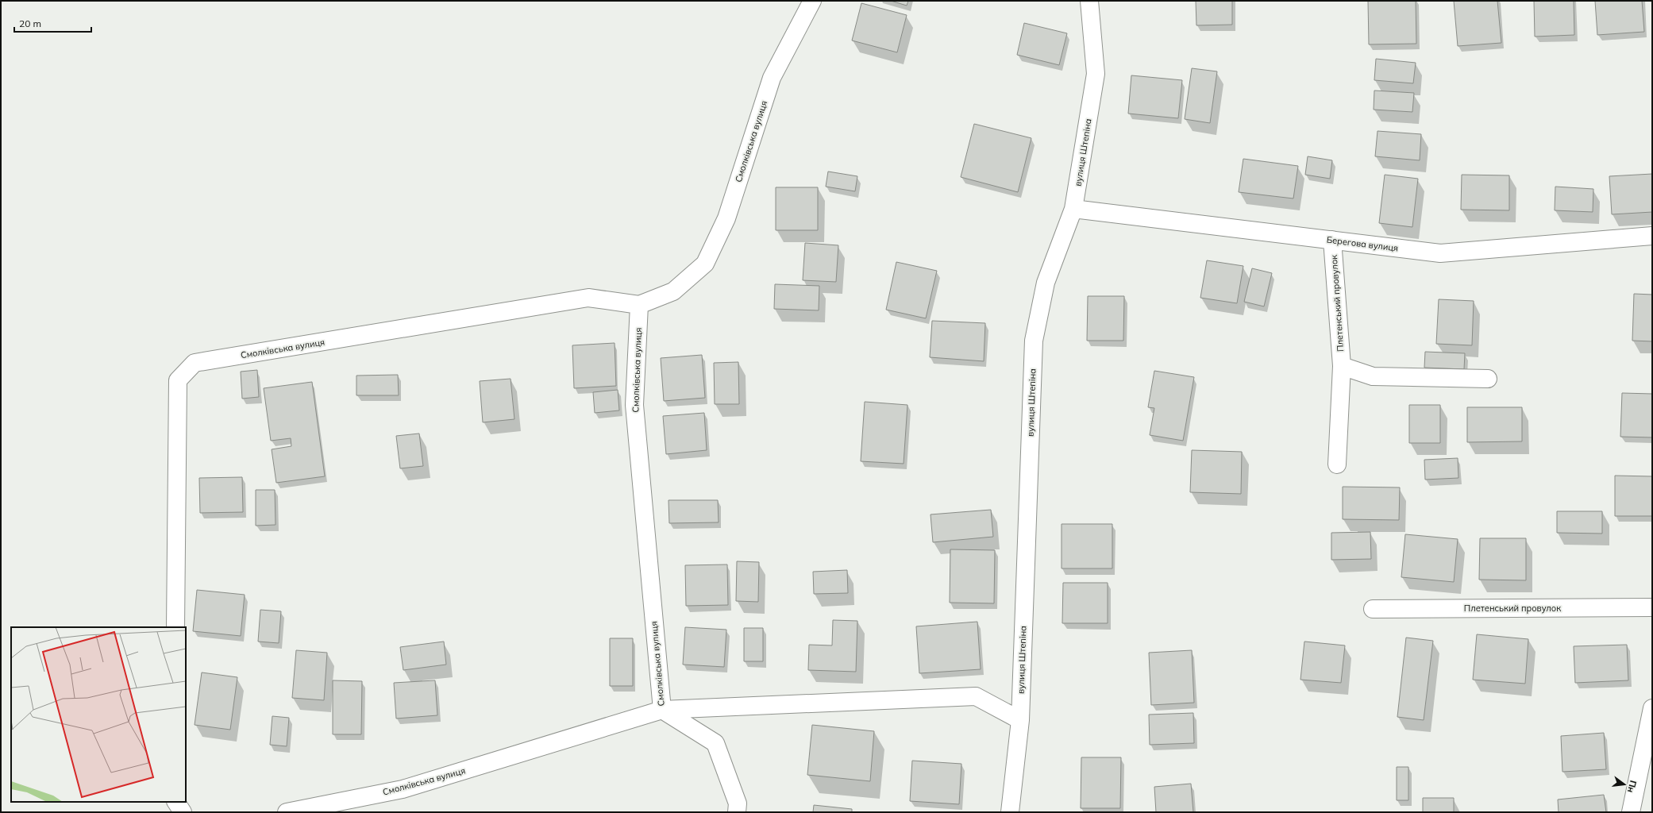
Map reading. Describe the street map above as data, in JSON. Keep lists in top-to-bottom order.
{
  "streets": {
    "street": [
      "Смолківська вулиця",
      "вулиця Штепіна",
      "Берегова вулиця",
      "Плетенський провулок"
    ]
  },
  "crossings": [
    ["вулиця Штепіна", "Берегова вулиця"],
    ["Берегова вулиця", "Плетенський провулок"]
  ],
  "scale_bar": "20 m",
  "north": "right"
}
